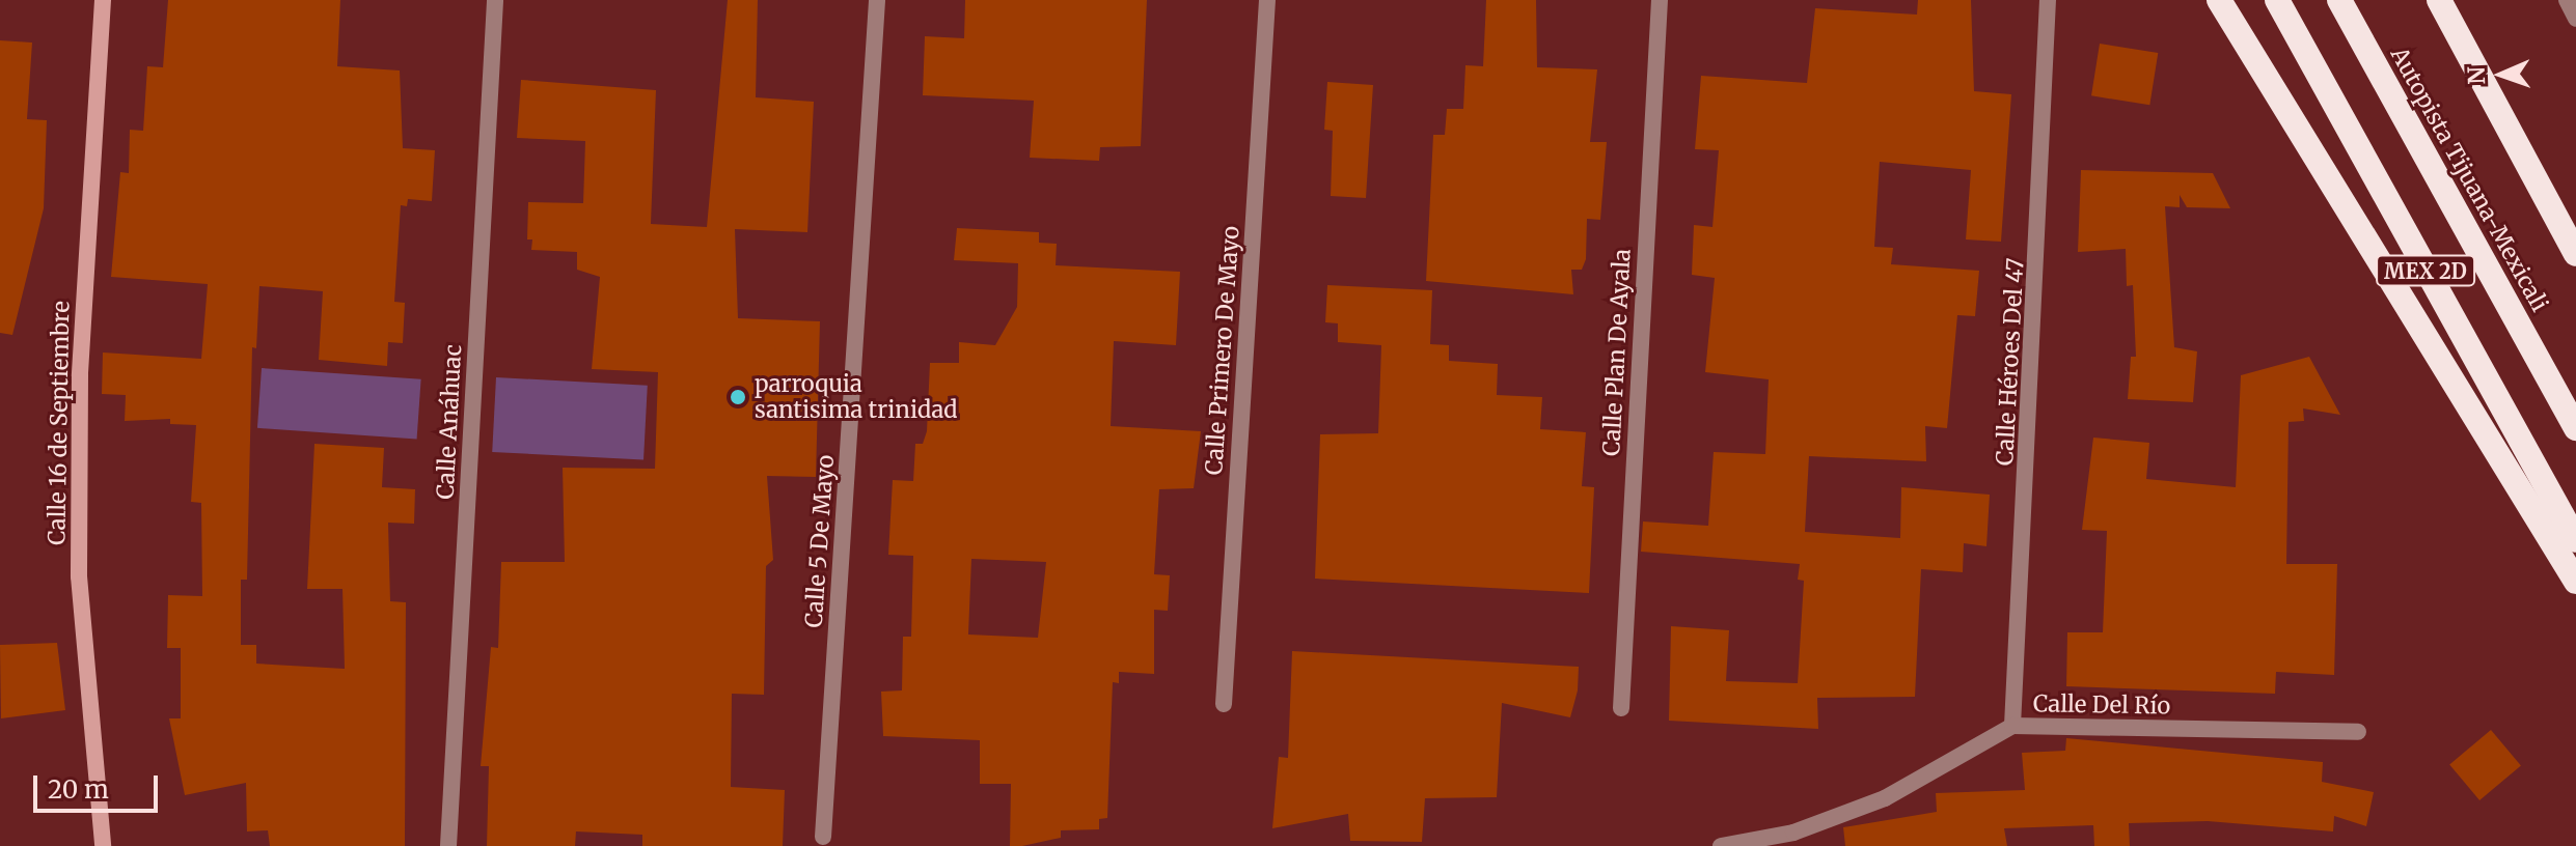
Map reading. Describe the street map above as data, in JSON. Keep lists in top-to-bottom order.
{
  "streets": {
    "highway": ["Autopista Tijuana-Mexicali", "MEX 2D"],
    "main road": ["Calle 16 de Septiembre"],
    "street": [
      "Calle Primero De Mayo",
      "Calle Plan De Ayala",
      "Calle Héroes Del 47",
      "Calle Anáhuac",
      "Calle 5 De Mayo",
      "Calle Del Río"
    ]
  },
  "crossings": [
    ["Calle Héroes Del 47", "Calle Del Río"]
  ],
  "places": ["parroquia santisima trinidad"],
  "scale_bar": "20 m",
  "north": "left"
}
